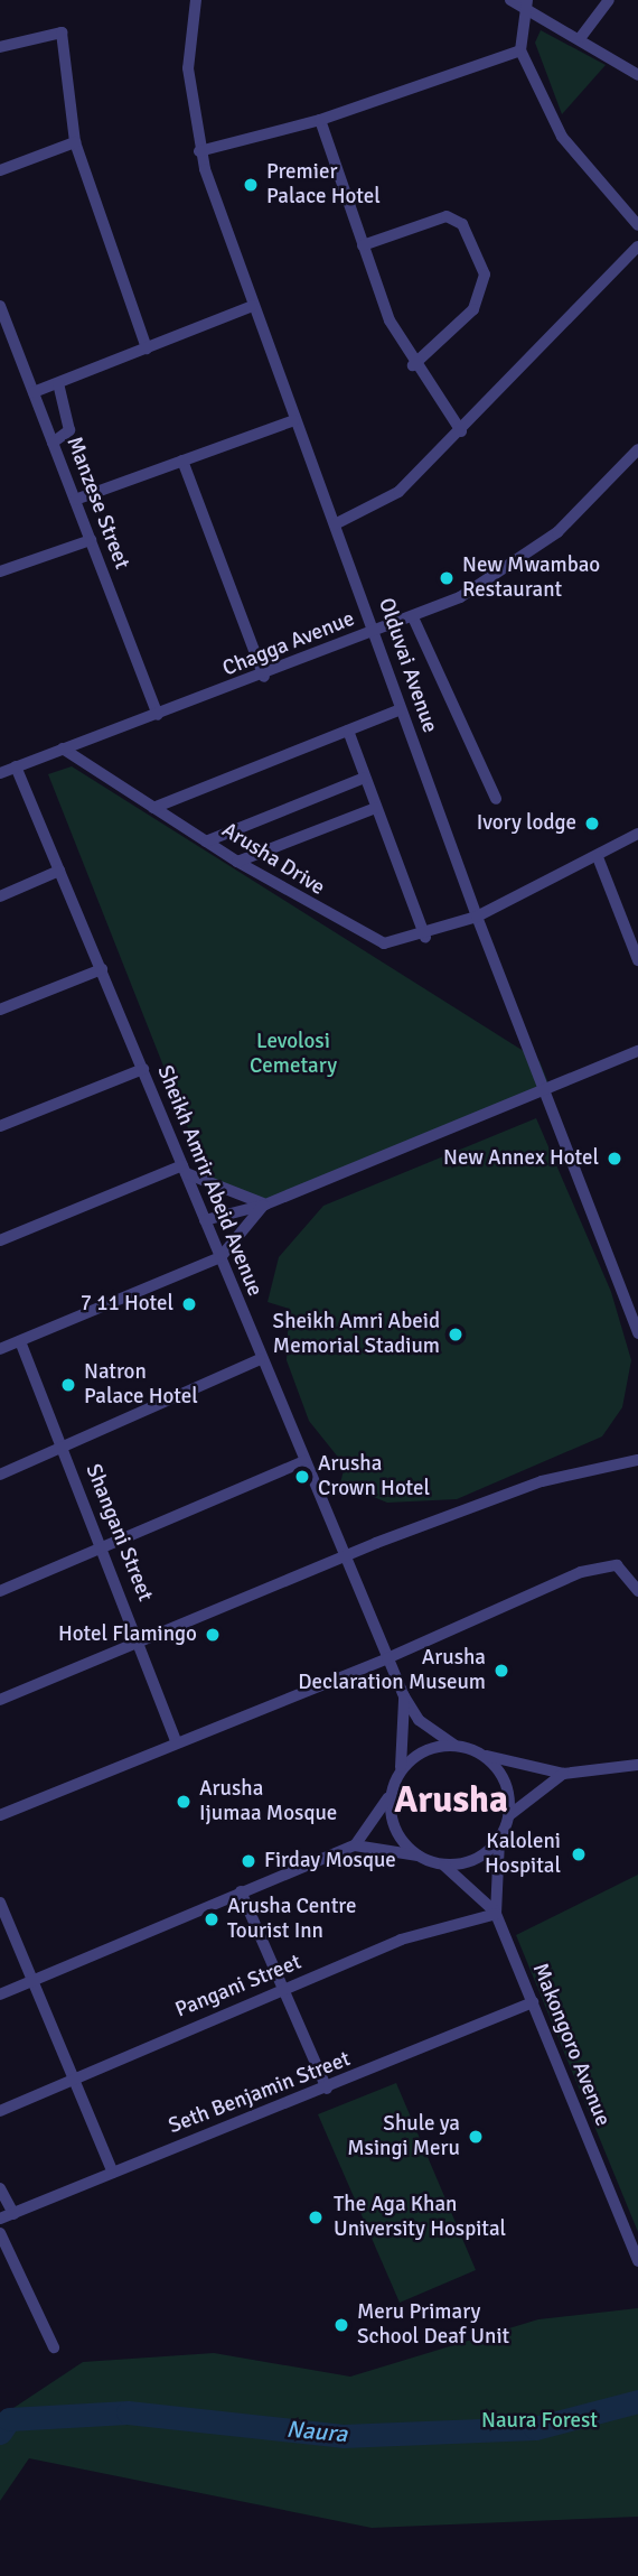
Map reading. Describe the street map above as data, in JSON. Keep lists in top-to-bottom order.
{
  "streets": {
    "street": [
      "Manzese Street",
      "Chagga Avenue",
      "Olduvai Avenue",
      "Arusha Drive",
      "Sheikh Amrir Abeid Avenue",
      "Shangani Street",
      "Pangani Street",
      "Makongoro Avenue",
      "Seth Benjamin Street"
    ]
  },
  "crossings": [
    ["Manzese Street", "Chagga Avenue"],
    ["Chagga Avenue", "Olduvai Avenue"],
    ["Chagga Avenue", "Arusha Drive"],
    ["Chagga Avenue", "Sheikh Amrir Abeid Avenue"],
    ["Olduvai Avenue", "Arusha Drive"],
    ["Pangani Street", "Makongoro Avenue"],
    ["Makongoro Avenue", "Seth Benjamin Street"]
  ],
  "districts": ["Arusha"],
  "water": ["Naura"],
  "parks": ["Levolosi Cemetary", "Naura Forest"],
  "places": [
    "Premier Palace Hotel",
    "New Mwambao Restaurant",
    "Ivory lodge",
    "New Annex Hotel",
    "7 11 Hotel",
    "Sheikh Amri Abeid Memorial Stadium",
    "Natron Palace Hotel",
    "Arusha Crown Hotel",
    "Hotel Flamingo",
    "Arusha Declaration Museum",
    "Arusha Ijumaa Mosque",
    "Kaloleni Hospital",
    "Firday Mosque",
    "Arusha Centre Tourist Inn",
    "Shule ya Msingi Meru",
    "The Aga Khan University Hospital",
    "Meru Primary School Deaf Unit"
  ]
}
